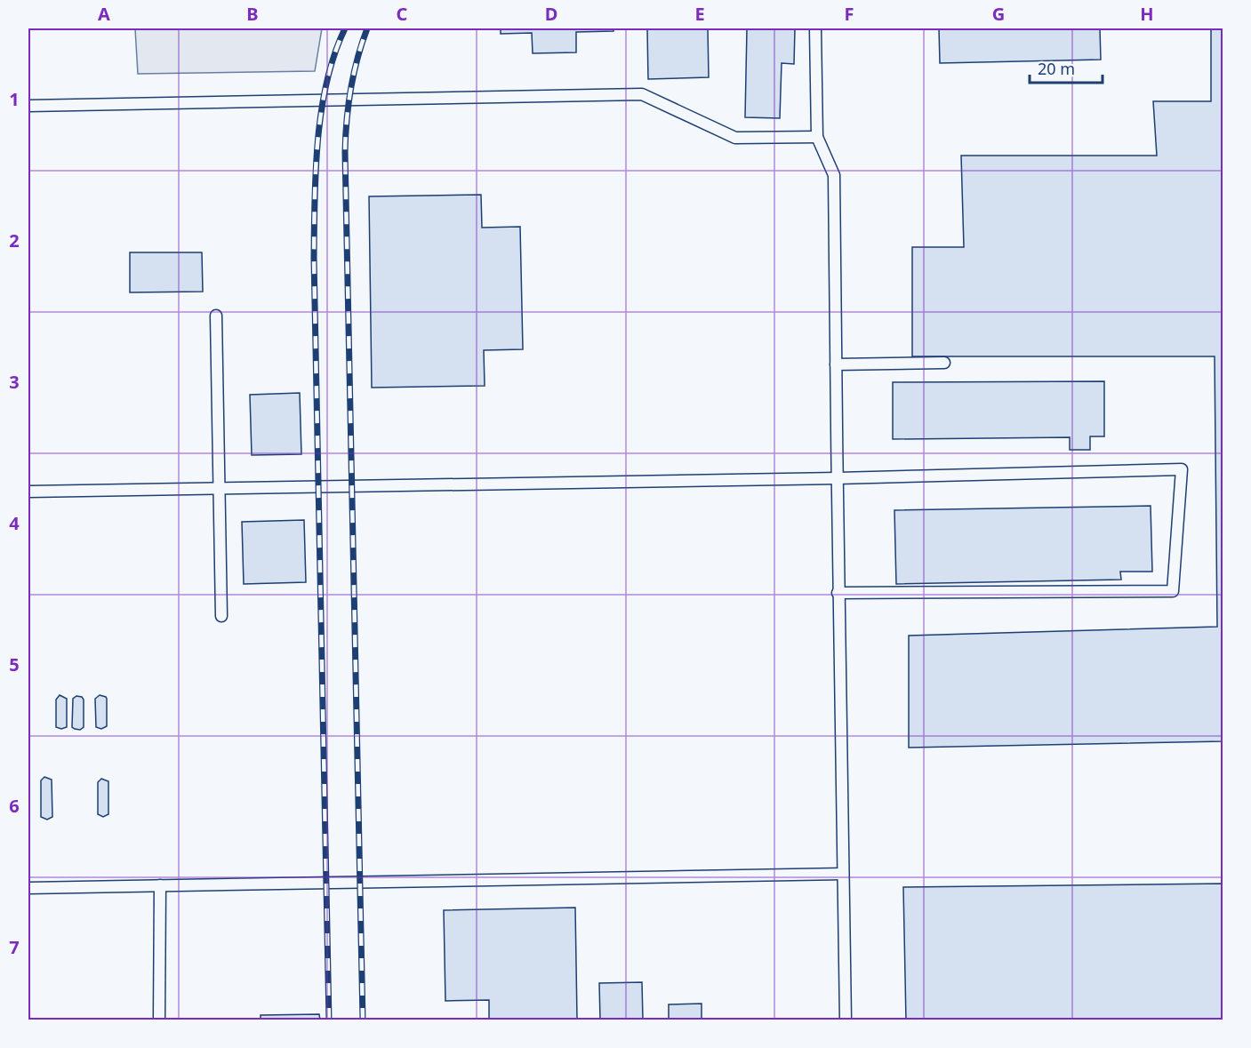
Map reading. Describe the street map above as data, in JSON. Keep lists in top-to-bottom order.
{
  "scale_bar": "20 m",
  "grid": {
    "columns": [
      "A",
      "B",
      "C",
      "D",
      "E",
      "F",
      "G",
      "H"
    ],
    "rows": [
      "1",
      "2",
      "3",
      "4",
      "5",
      "6",
      "7"
    ]
  }
}
